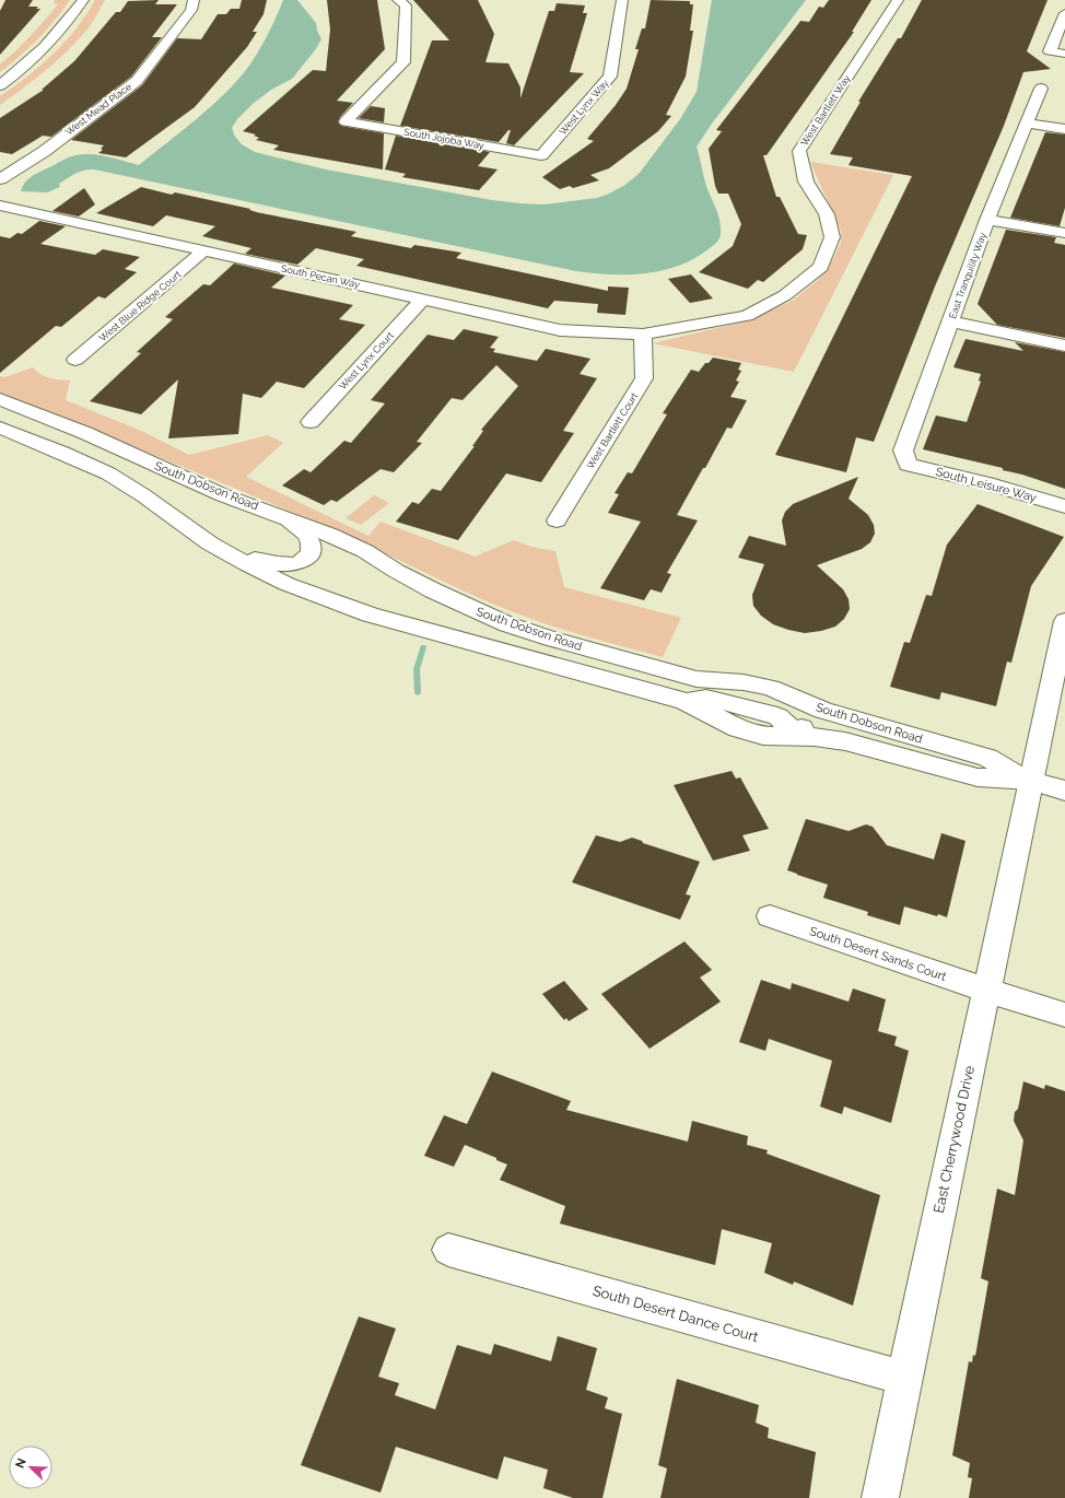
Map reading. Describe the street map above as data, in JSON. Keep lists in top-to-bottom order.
{
  "streets": {
    "street": [
      "West Lynx Way",
      "West Mead Place",
      "West Bartlett Way",
      "South Jojoba Way",
      "East Tranquility Way",
      "South Pecan Way",
      "West Blue Ridge Court",
      "West Lynx Court",
      "West Bartlett Court",
      "South Leisure Way",
      "South Dobson Road",
      "South Desert Sands Court",
      "East Cherrywood Drive",
      "South Desert Dance Court"
    ]
  },
  "crossings": [
    ["West Lynx Way", "South Jojoba Way"],
    ["West Bartlett Way", "South Pecan Way"],
    ["West Bartlett Way", "West Bartlett Court"],
    ["East Tranquility Way", "South Leisure Way"],
    ["South Pecan Way", "West Blue Ridge Court"],
    ["South Pecan Way", "West Lynx Court"],
    ["South Pecan Way", "West Bartlett Court"],
    ["South Dobson Road", "East Cherrywood Drive"],
    ["South Desert Sands Court", "East Cherrywood Drive"],
    ["East Cherrywood Drive", "South Desert Dance Court"]
  ],
  "north": "top left"
}
